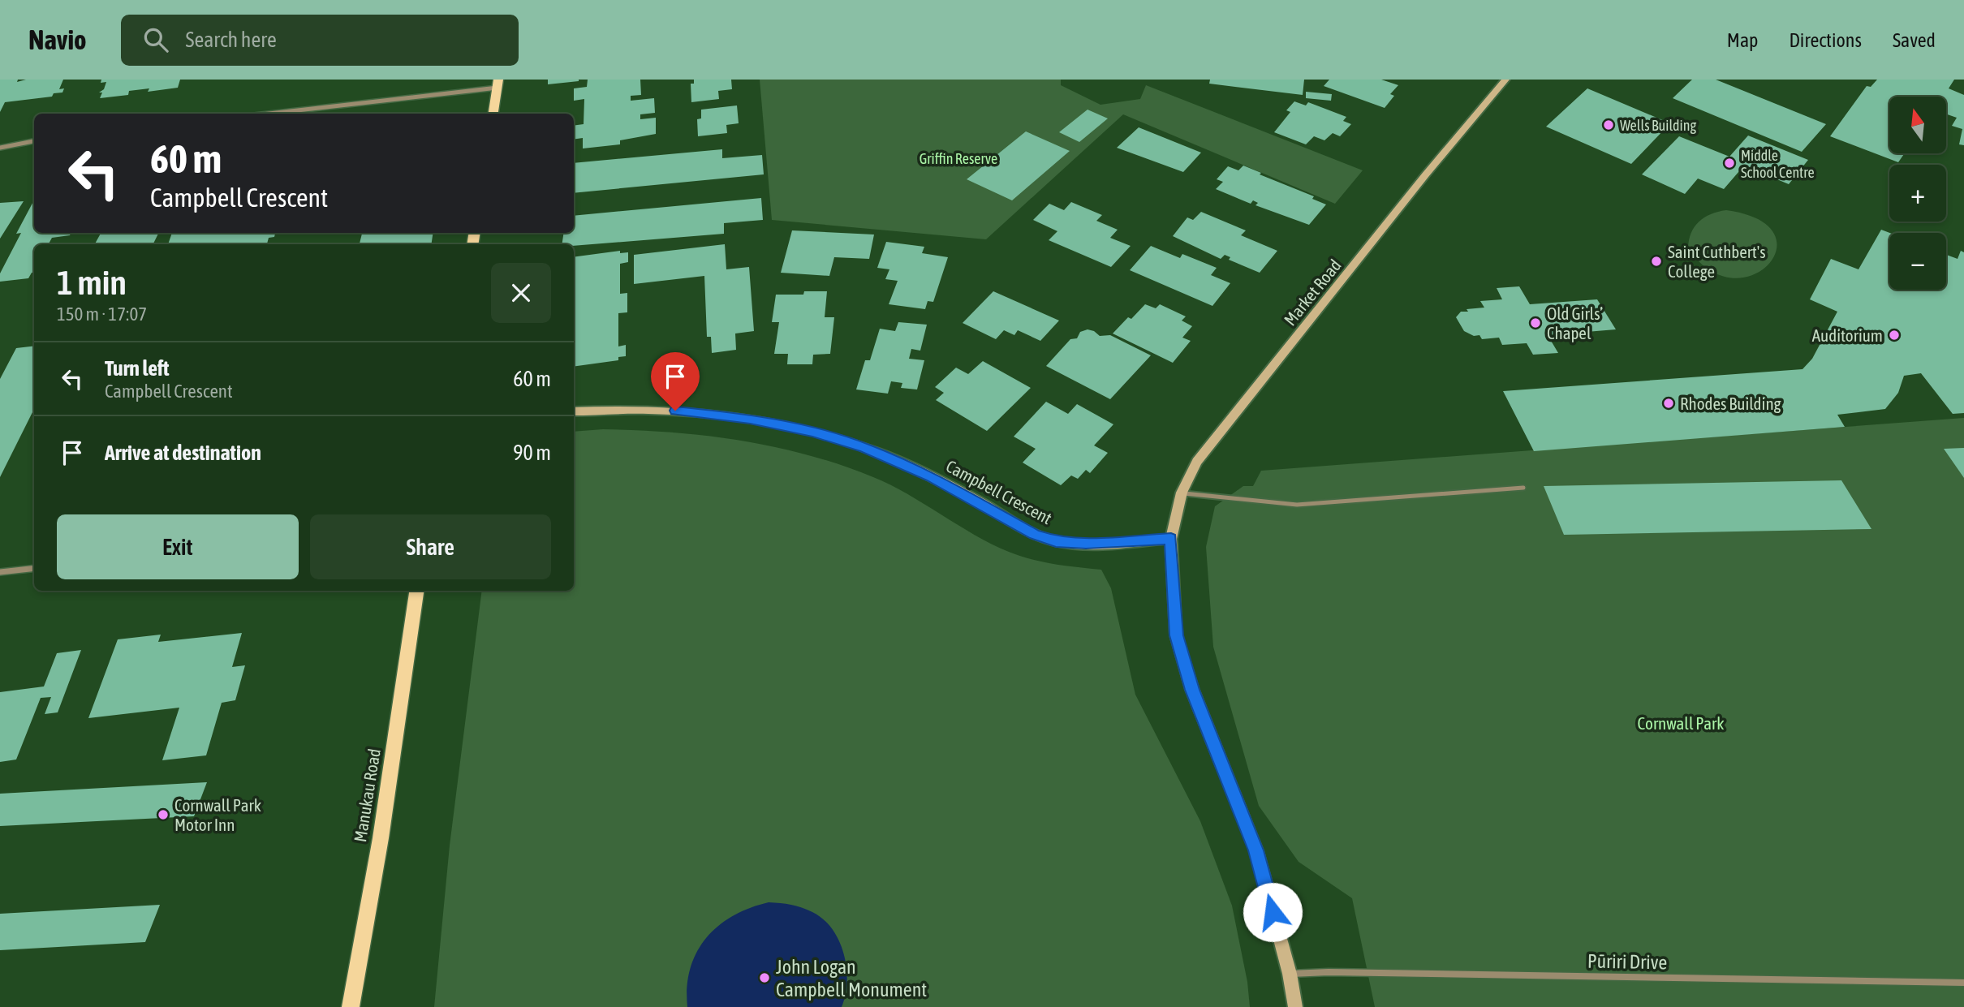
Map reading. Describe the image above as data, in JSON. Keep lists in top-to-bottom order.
{
  "streets": {
    "main road": ["Market Road", "Campbell Crescent", "Manukau Road"],
    "street": ["Pūriri Drive"]
  },
  "crossings": [
    ["Market Road", "Campbell Crescent"]
  ],
  "parks": ["Griffin Reserve", "Cornwall Park"],
  "places": [
    "Wells Building",
    "Middle School Centre",
    "Saint Cuthbert's College",
    "Old Girls’ Chapel",
    "Auditorium",
    "Rhodes Building",
    "Cornwall Park Motor Inn",
    "John Logan Campbell Monument"
  ],
  "north": "top",
  "page": {
    "header": "Navio",
    "search": "Search here",
    "nav": ["Map", "Directions", "Saved"],
    "map_buttons": ["+", "−"],
    "turn": ["60 m", "Campbell Crescent"],
    "heading": ["1 min", "150 m · 17:07"],
    "list": [
      {
        "name": "Turn left",
        "note": "Campbell Crescent",
        "value": "60 m"
      },
      {
        "name": "Arrive at destination",
        "value": "90 m"
      }
    ],
    "buttons": ["Exit", "Share"]
  }
}
